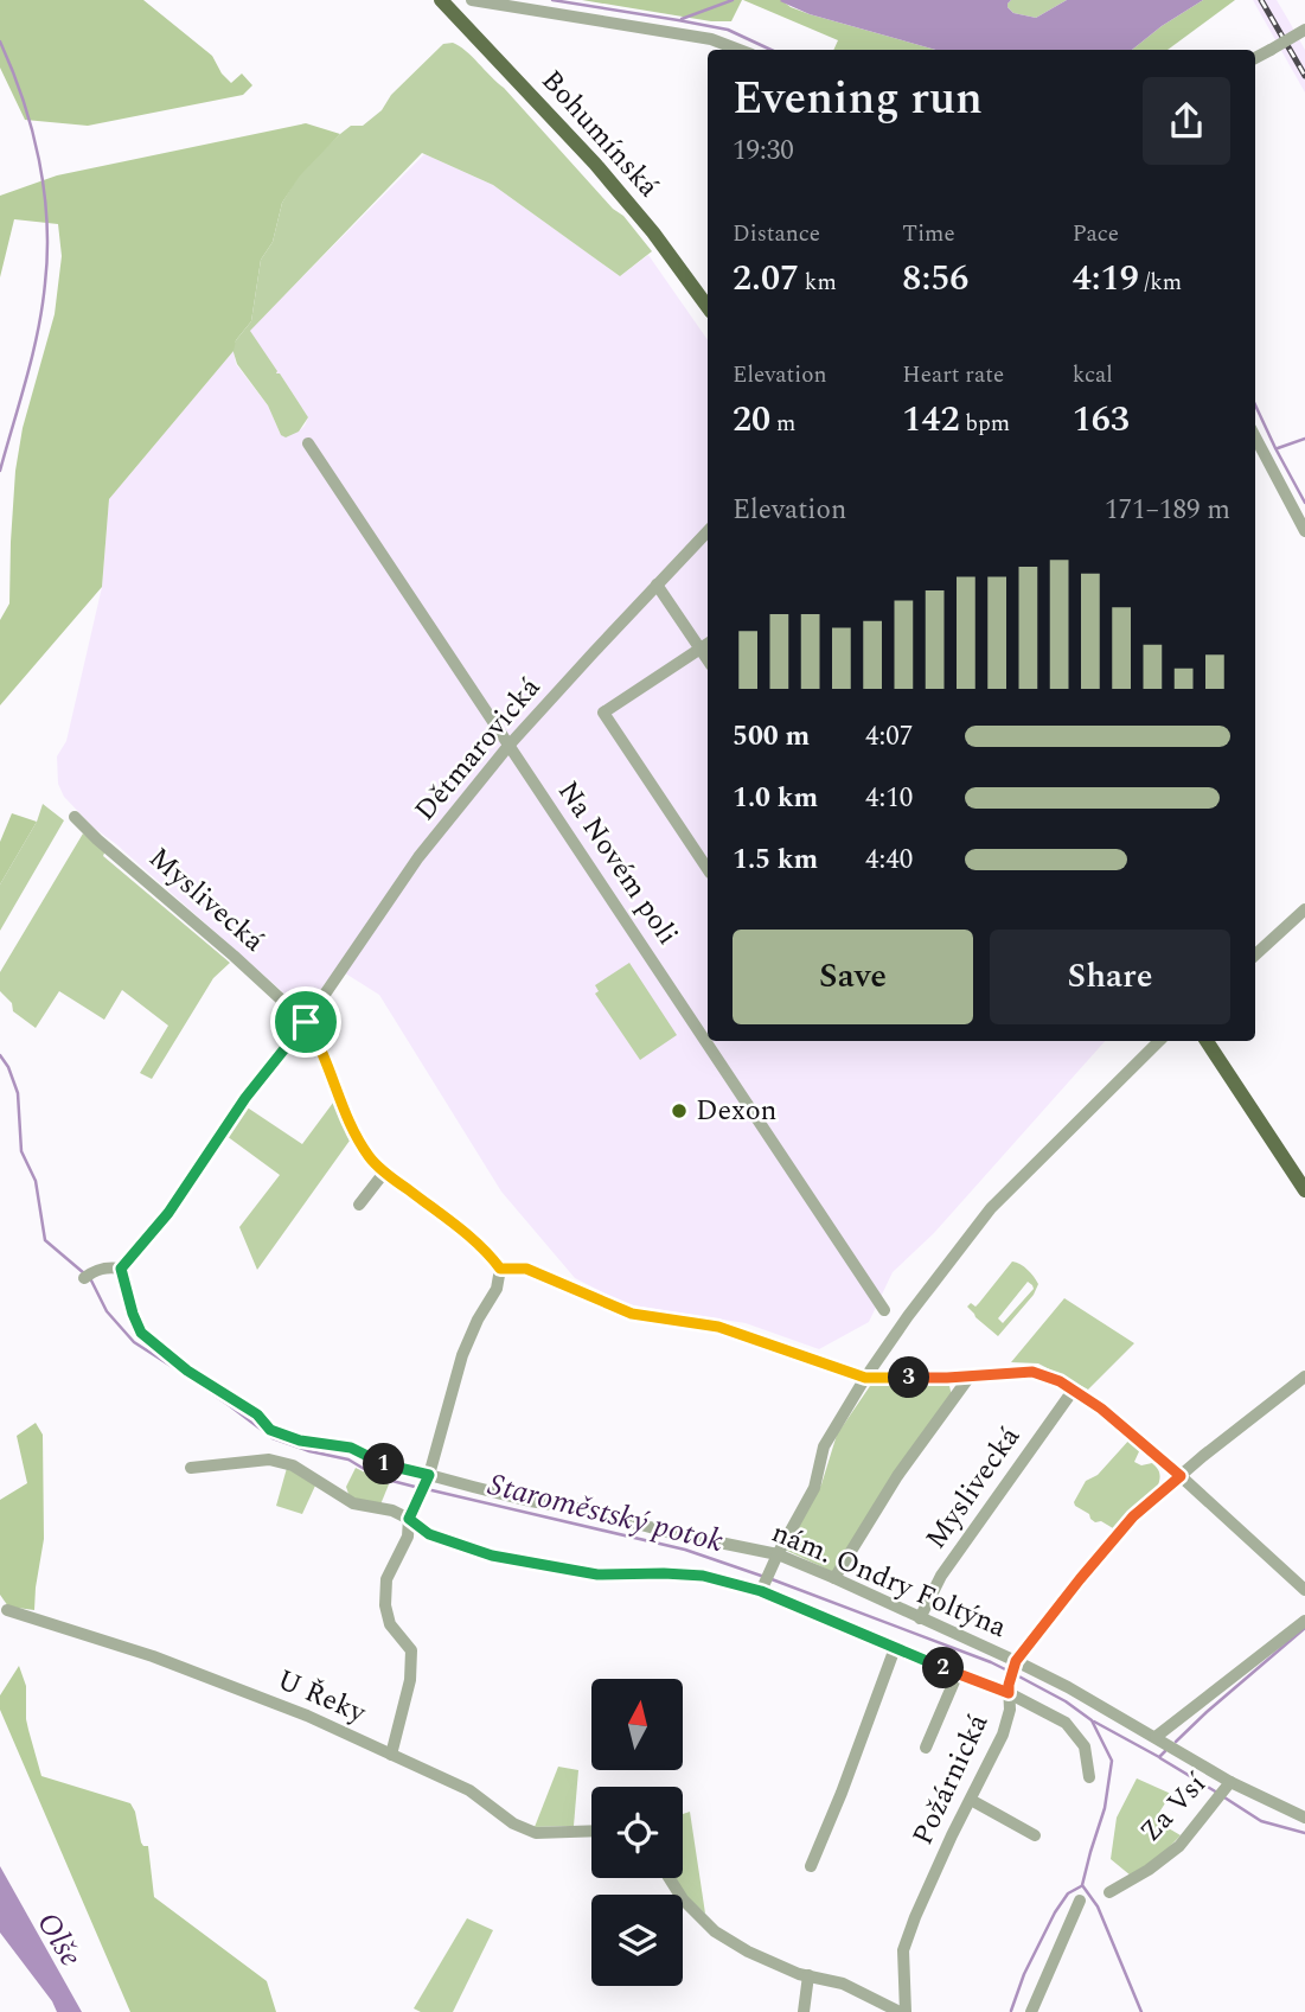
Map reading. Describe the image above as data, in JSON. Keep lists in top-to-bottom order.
{
  "streets": {
    "main road": ["Bohumínská"],
    "street": [
      "Dětmarovická",
      "Na Novém poli",
      "Myslivecká",
      "nám. Ondry Foltýna",
      "U Řeky",
      "Požárnická",
      "Za Vsí"
    ]
  },
  "crossings": [
    ["Dětmarovická", "Na Novém poli"],
    ["Dětmarovická", "Myslivecká"],
    ["Myslivecká", "nám. Ondry Foltýna"],
    ["nám. Ondry Foltýna", "Požárnická"],
    ["nám. Ondry Foltýna", "Za Vsí"]
  ],
  "water": ["Staroměstský potok", "Olše"],
  "places": ["Dexon"],
  "north": "top",
  "page": {
    "heading": ["Evening run", "19:30"],
    "stats": [
      ["Distance", "2.07 km"],
      ["Time", "8:56"],
      ["Pace", "4:19 /km"],
      ["Elevation", "20 m"],
      ["Heart rate", "142 bpm"],
      ["kcal", "163"]
    ],
    "chart": ["Elevation", "171–189 m"],
    "list": [
      {
        "name": "500 m",
        "note": "4:07"
      },
      {
        "name": "1.0 km",
        "note": "4:10"
      },
      {
        "name": "1.5 km",
        "note": "4:40"
      }
    ],
    "buttons": ["Save", "Share"],
    "pins": ["3", "1", "2"]
  }
}
